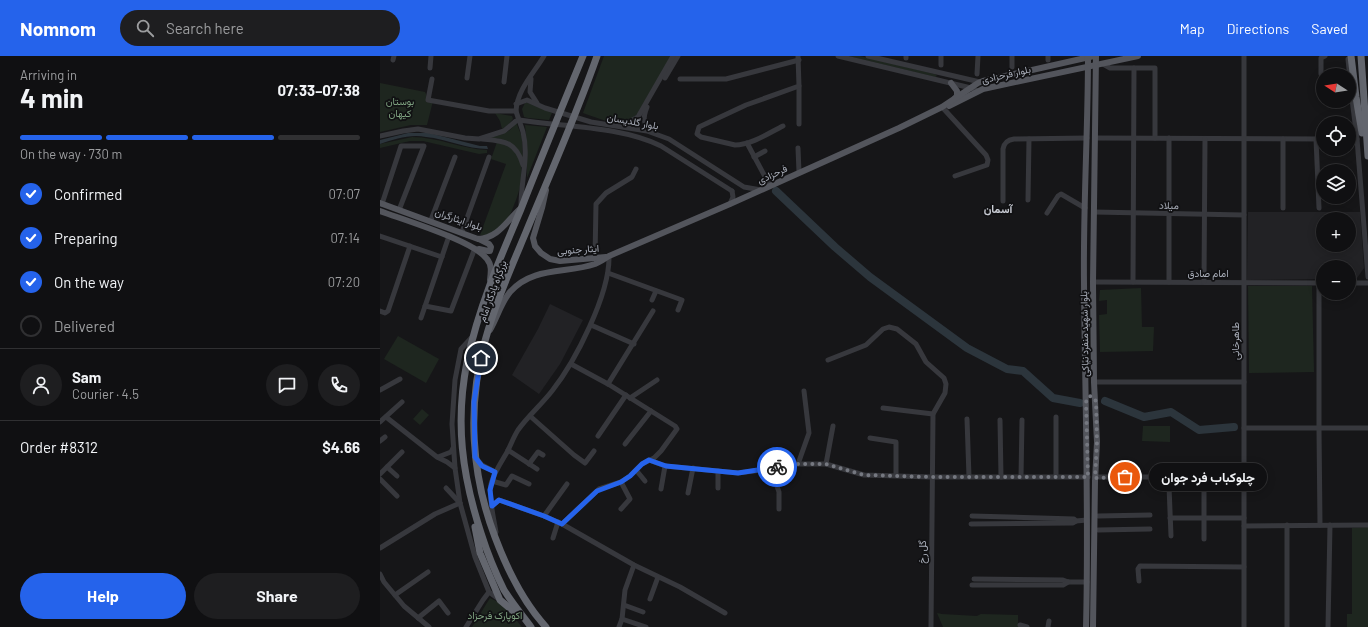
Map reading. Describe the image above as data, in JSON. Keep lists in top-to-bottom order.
{
  "streets": {
    "highway": ["بزرگراه یادگار امام"],
    "main road": [
      "بلوار فرحزادی",
      "فرحزادی",
      "بلوار ایثارگران",
      "ایثار جنوبی",
      "بلوار شهید منفرد نیاکی"
    ],
    "street": [
      "بلوار گلدیسان",
      "میلاد",
      "امام صادق",
      "طاهرخانی",
      "گل رخ"
    ]
  },
  "crossings": [
    ["بلوار فرحزادی", "فرحزادی"],
    ["بلوار فرحزادی", "بلوار شهید منفرد نیاکی"],
    ["بلوار گلدیسان", "فرحزادی"],
    ["فرحزادی", "ایثار جنوبی"],
    ["میلاد", "بلوار شهید منفرد نیاکی"],
    ["میلاد", "طاهرخانی"],
    ["بلوار ایثارگران", "بزرگراه یادگار امام"],
    ["ایثار جنوبی", "بزرگراه یادگار امام"],
    ["امام صادق", "بلوار شهید منفرد نیاکی"],
    ["امام صادق", "طاهرخانی"]
  ],
  "districts": ["آسمان"],
  "parks": ["بوستان کیهان", "اکوپارک فرحزاد"],
  "places": ["چلوکباب فرد جوان"],
  "north": "left",
  "page": {
    "header": "Nomnom",
    "search": "Search here",
    "nav": ["Map", "Directions", "Saved"],
    "heading": ["4 min", "Arriving in", "07:33–07:38"],
    "panel": [
      "Sam",
      "Courier · 4.5",
      "Order #8312",
      "$4.66"
    ],
    "map_buttons": ["+", "−"],
    "bar": "On the way · 730 m",
    "list": [
      ["Confirmed", "07:07"],
      ["Preparing", "07:14"],
      ["On the way", "07:20"],
      "Delivered"
    ],
    "bubble": "چلوکباب فرد جوان",
    "buttons": ["Help", "Share"]
  }
}
